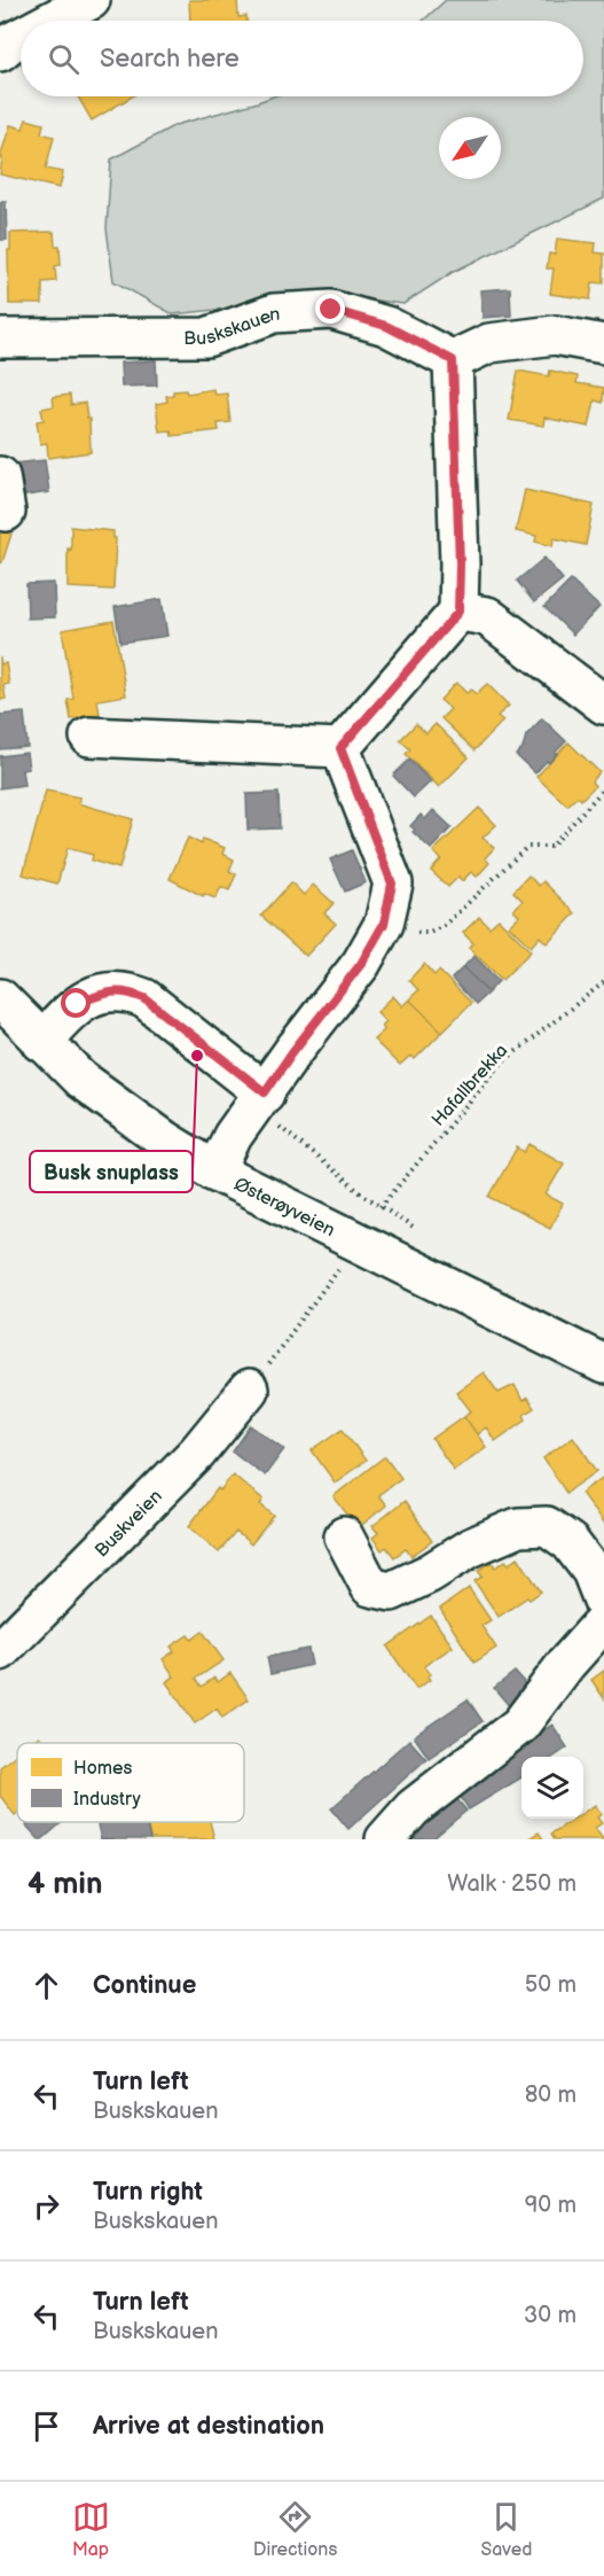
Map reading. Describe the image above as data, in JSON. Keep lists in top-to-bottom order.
{
  "streets": {
    "street": ["Buskskauen", "Østerøyveien", "Buskveien"],
    "path": ["Hafallbrekka"]
  },
  "places": ["Busk snuplass"],
  "legend": ["Homes", "Industry"],
  "north": "bottom left",
  "page": {
    "search": "Search here",
    "heading": ["4 min", "Walk · 250 m"],
    "list": [
      ["Continue", "50 m"],
      ["Turn left", "Buskskauen", "80 m"],
      ["Turn right", "Buskskauen", "90 m"],
      ["Turn left", "Buskskauen", "30 m"],
      "Arrive at destination"
    ],
    "nav": ["Map", "Directions", "Saved"]
  }
}
